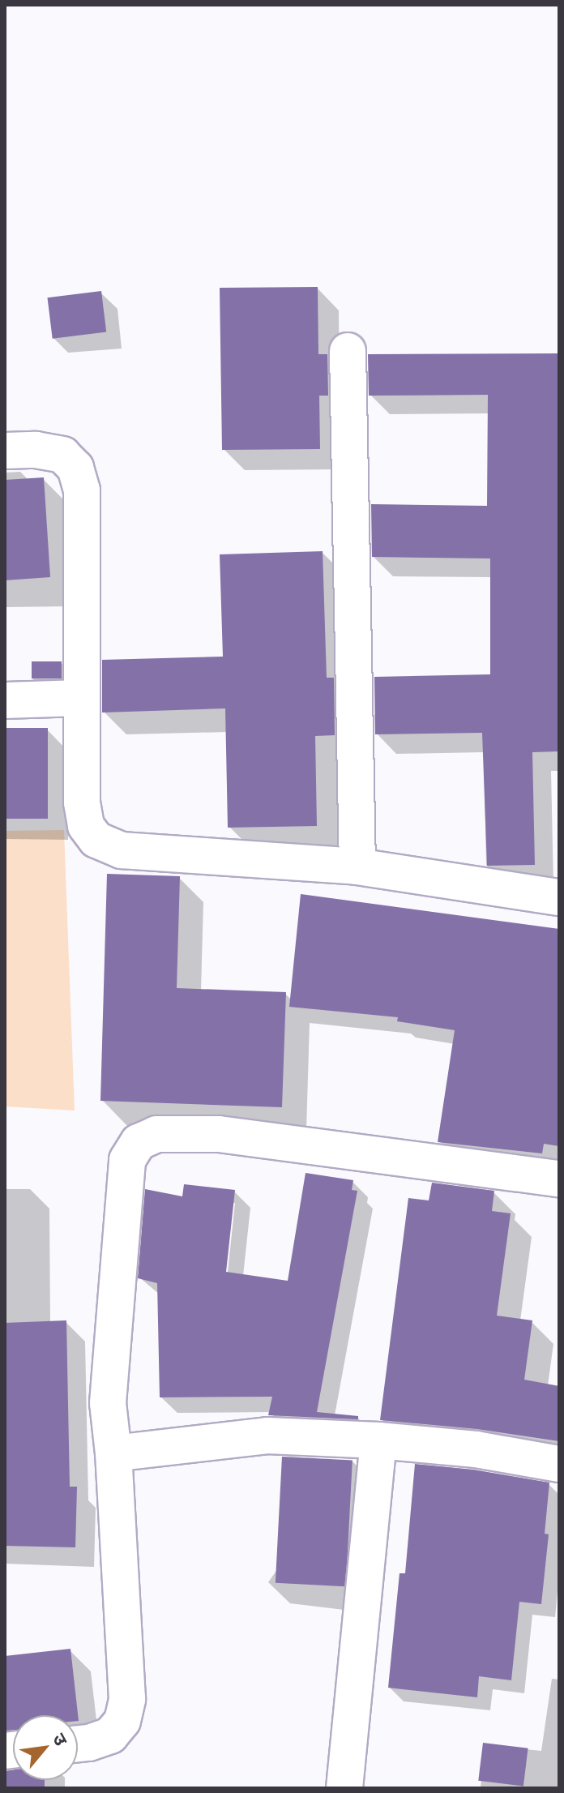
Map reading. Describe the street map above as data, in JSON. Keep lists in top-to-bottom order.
{
  "north": "top right"
}
